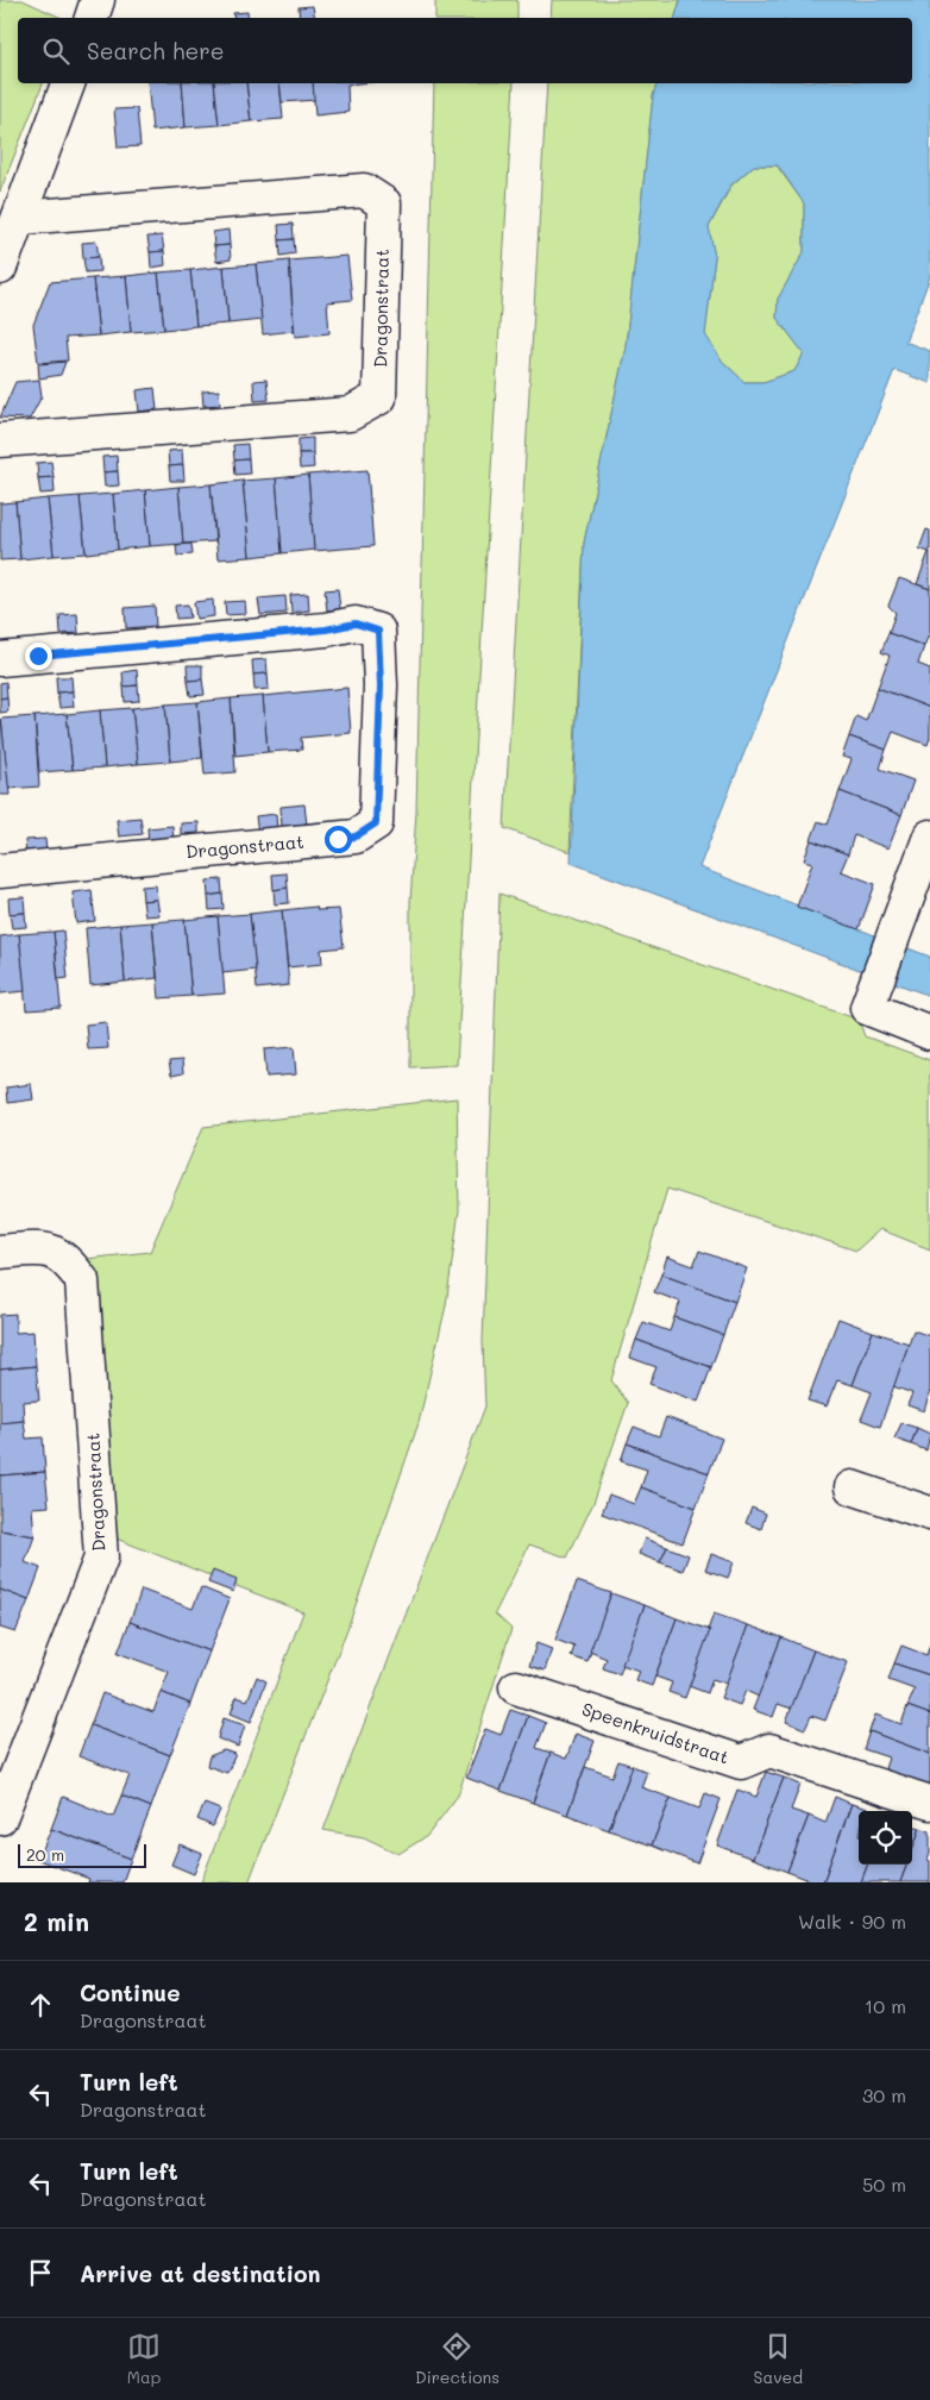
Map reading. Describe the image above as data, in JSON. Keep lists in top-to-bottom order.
{
  "streets": {
    "street": ["Dragonstraat", "Speenkruidstraat"]
  },
  "scale_bar": "20 m",
  "page": {
    "search": "Search here",
    "scale": "20 m",
    "heading": ["2 min", "Walk · 90 m"],
    "list": [
      ["Continue", "Dragonstraat", "10 m"],
      ["Turn left", "Dragonstraat", "30 m"],
      ["Turn left", "Dragonstraat", "50 m"],
      "Arrive at destination"
    ],
    "nav": ["Map", "Directions", "Saved"]
  }
}
